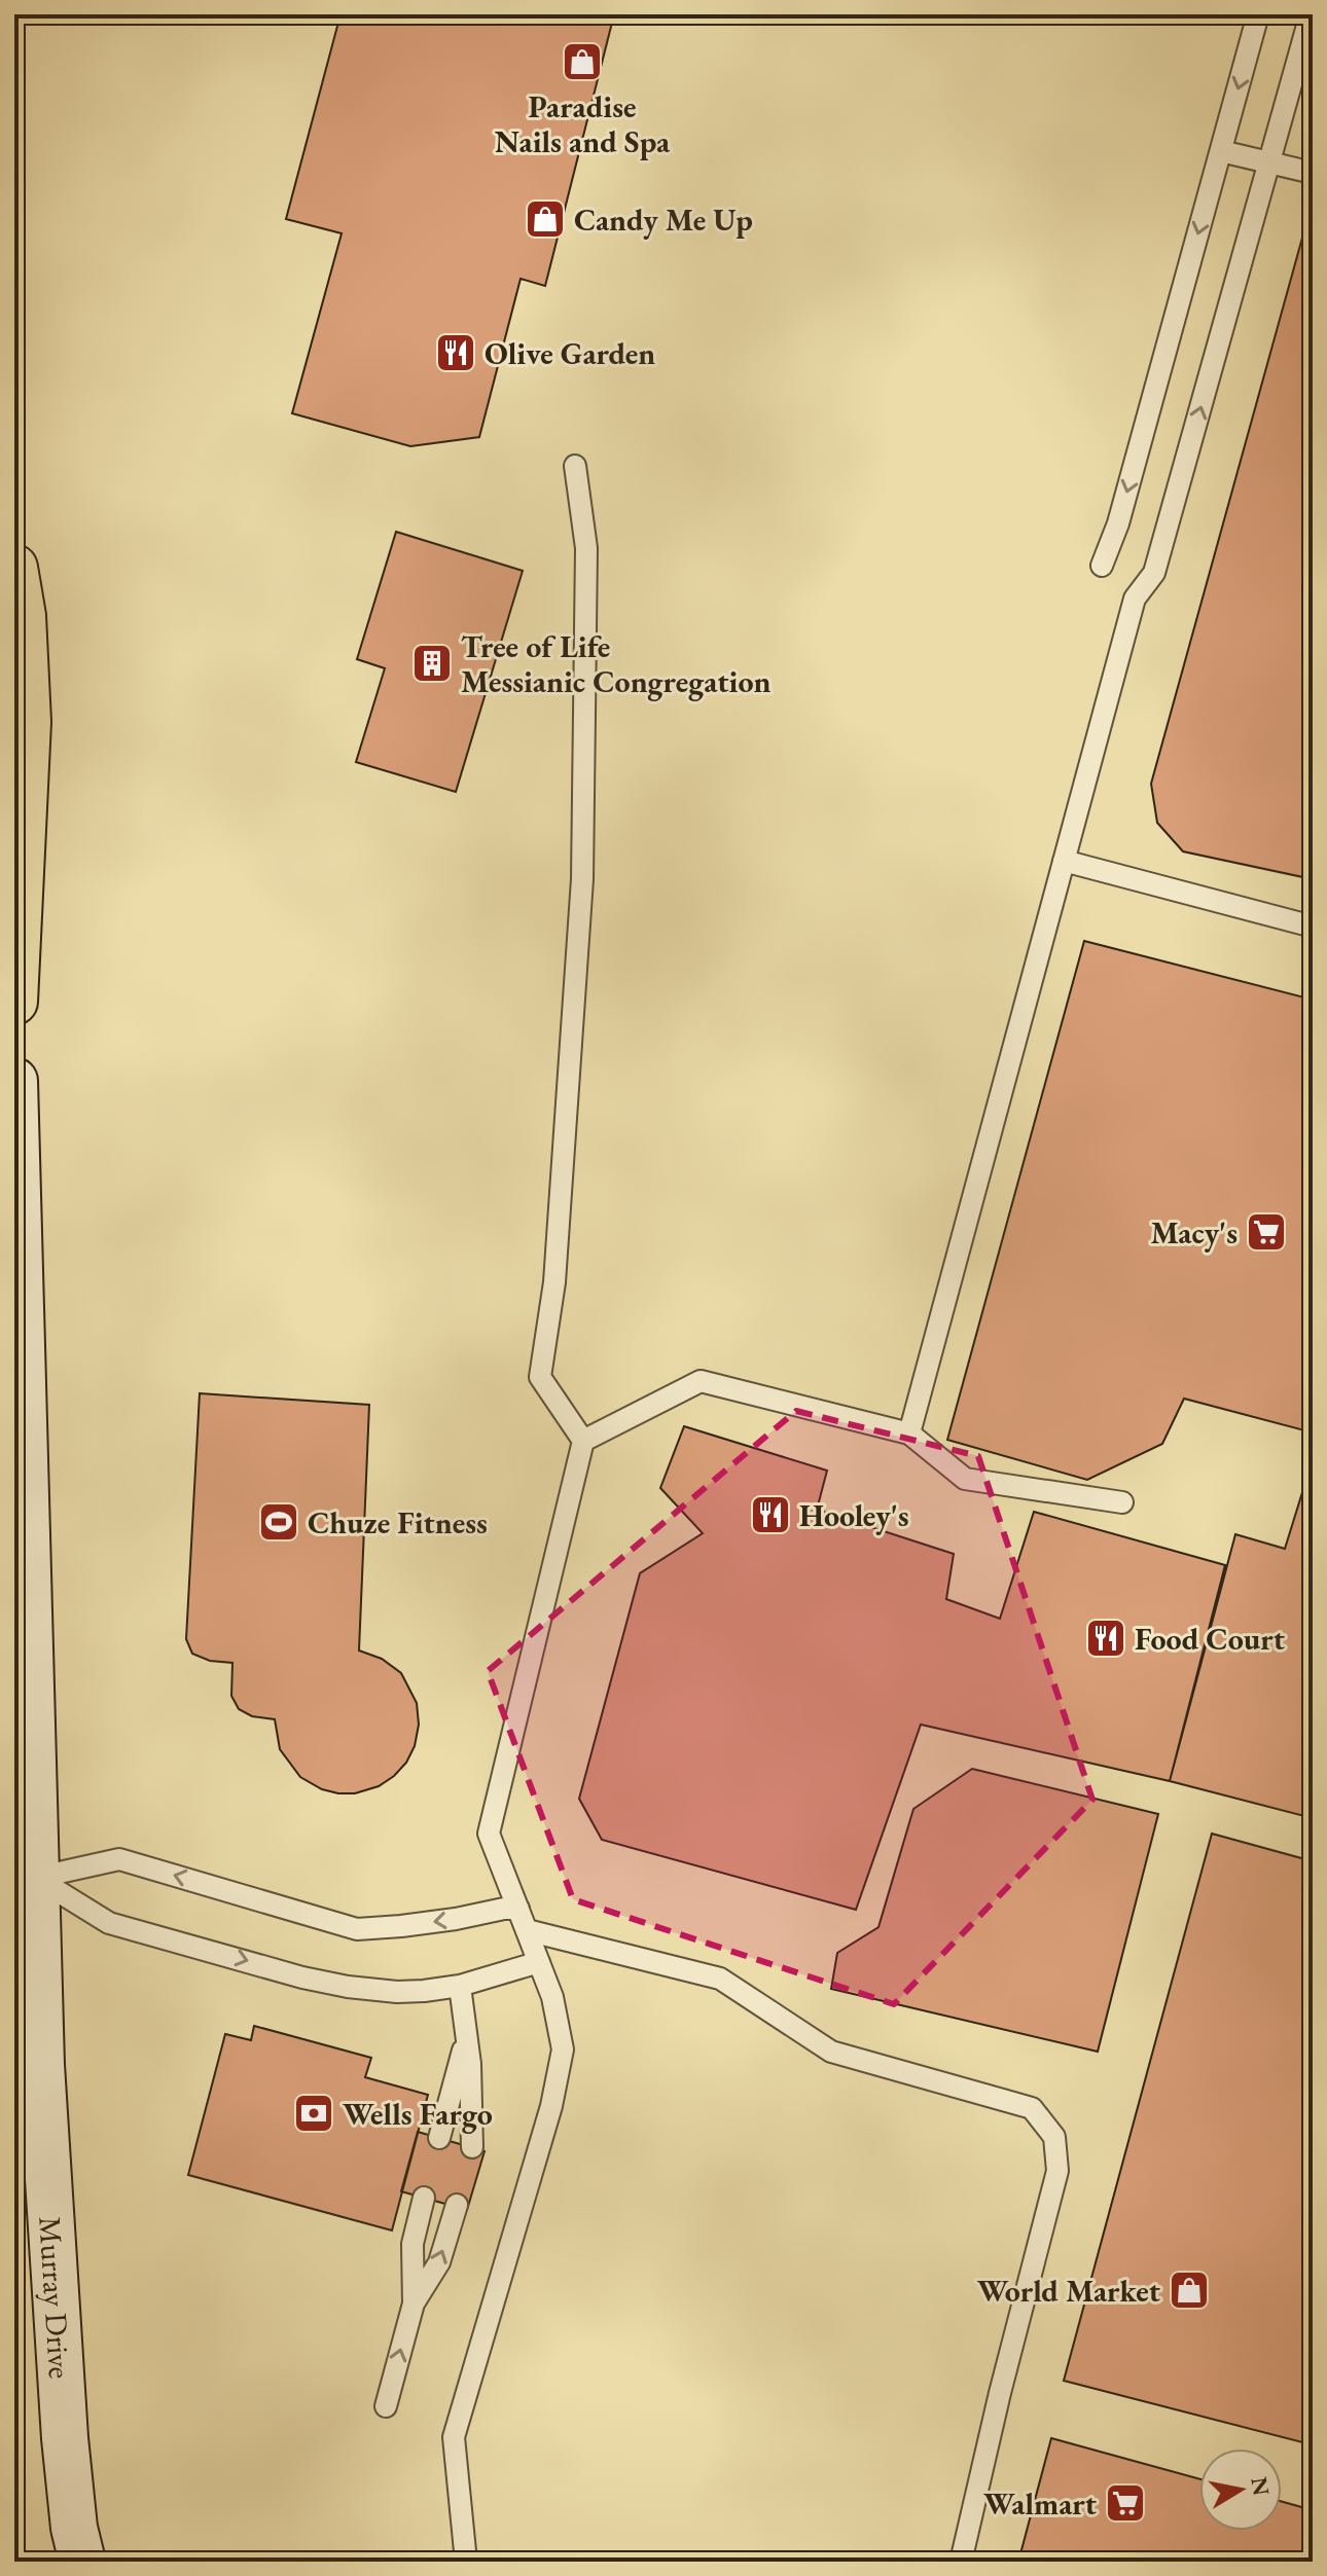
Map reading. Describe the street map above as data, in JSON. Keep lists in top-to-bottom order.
{
  "streets": {
    "main road": ["Murray Drive"]
  },
  "places": {
    "shop": ["Paradise Nails and Spa", "Candy Me Up", "World Market"],
    "restaurant": ["Olive Garden", "Hooley's", "Food Court"],
    "building": ["Tree of Life Messianic Congregation"],
    "supermarket": ["Macy's", "Walmart"],
    "sports": ["Chuze Fitness"],
    "bank": ["Wells Fargo"]
  },
  "north": "right"
}
